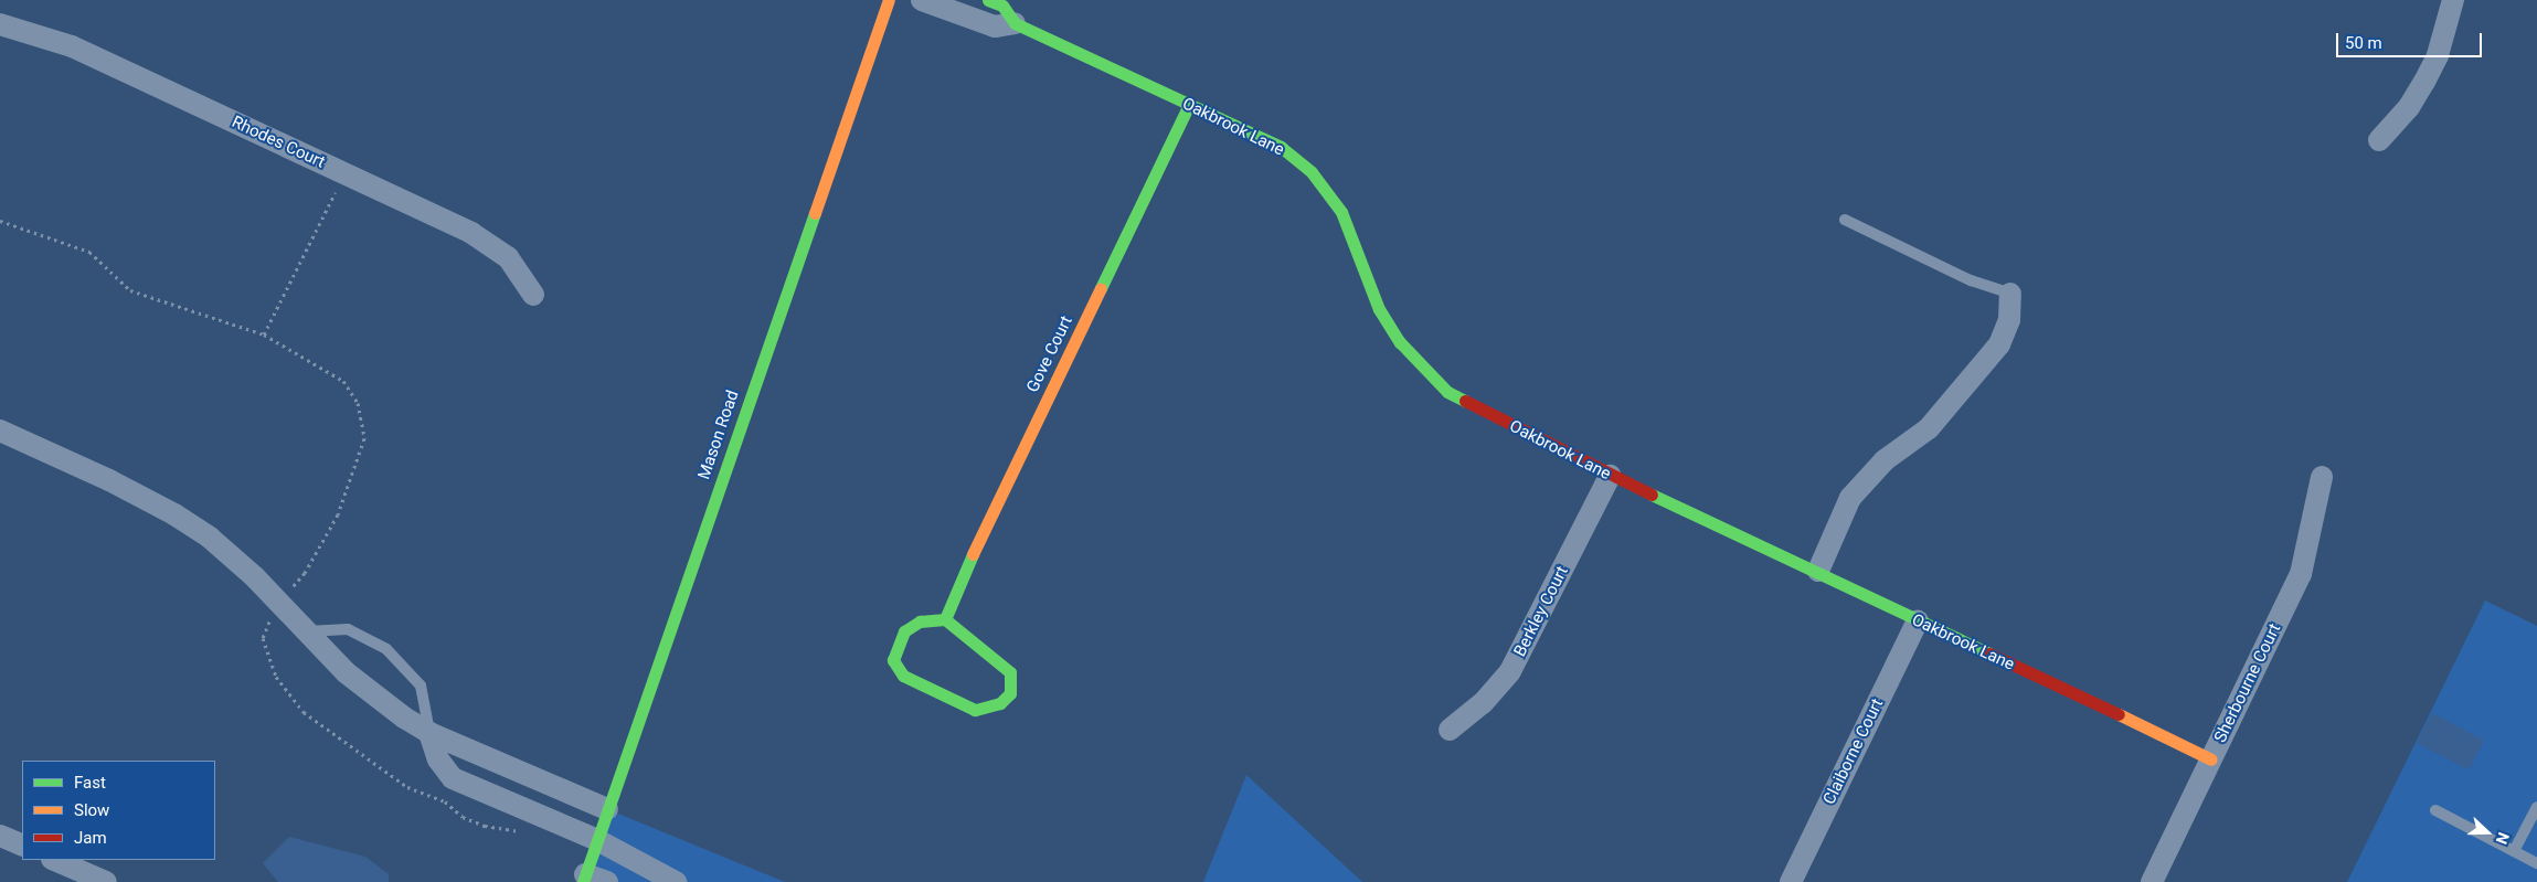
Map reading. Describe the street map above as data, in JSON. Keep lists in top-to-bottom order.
{
  "streets": {
    "street": [
      "Oakbrook Lane",
      "Rhodes Court",
      "Gove Court",
      "Mason Road",
      "Berkley Court",
      "Sherbourne Court",
      "Claiborne Court"
    ]
  },
  "crossings": [
    ["Oakbrook Lane", "Gove Court"],
    ["Oakbrook Lane", "Berkley Court"],
    ["Oakbrook Lane", "Sherbourne Court"],
    ["Oakbrook Lane", "Claiborne Court"]
  ],
  "legend": ["Fast", "Slow", "Jam"],
  "scale_bar": "50 m",
  "north": "right"
}
